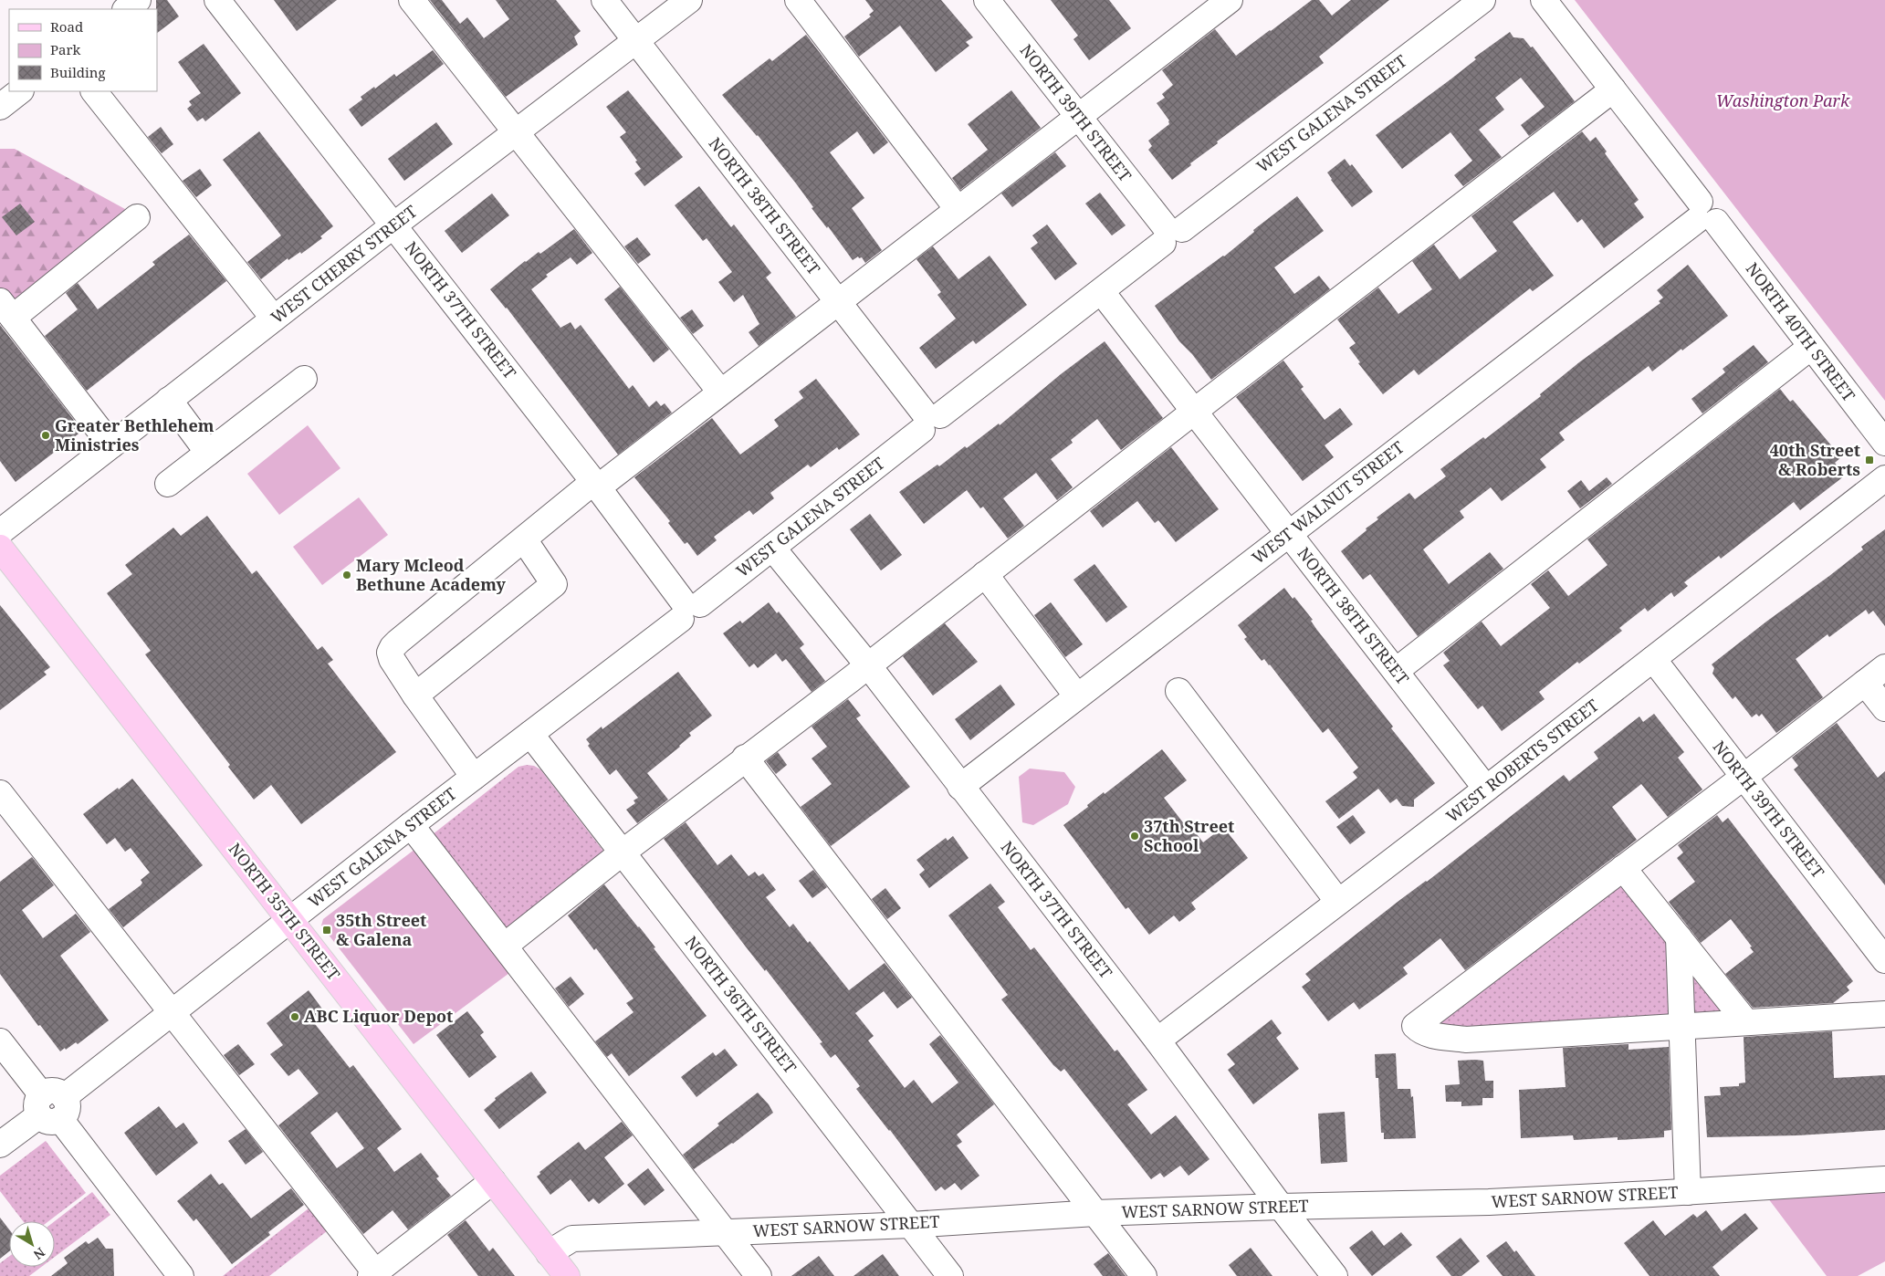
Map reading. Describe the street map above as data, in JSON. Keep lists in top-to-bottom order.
{
  "streets": {
    "main road": ["NORTH 35TH STREET"],
    "street": [
      "NORTH 39TH STREET",
      "WEST GALENA STREET",
      "NORTH 38TH STREET",
      "WEST CHERRY STREET",
      "NORTH 37TH STREET",
      "NORTH 40TH STREET",
      "WEST WALNUT STREET",
      "WEST ROBERTS STREET",
      "NORTH 36TH STREET",
      "WEST SARNOW STREET"
    ]
  },
  "crossings": [
    ["NORTH 39TH STREET", "WEST GALENA STREET"],
    ["NORTH 39TH STREET", "WEST ROBERTS STREET"],
    ["WEST GALENA STREET", "NORTH 38TH STREET"],
    ["WEST GALENA STREET", "NORTH 37TH STREET"],
    ["WEST GALENA STREET", "NORTH 35TH STREET"],
    ["WEST GALENA STREET", "NORTH 36TH STREET"],
    ["NORTH 38TH STREET", "WEST CHERRY STREET"],
    ["NORTH 38TH STREET", "WEST WALNUT STREET"],
    ["NORTH 38TH STREET", "WEST ROBERTS STREET"],
    ["WEST CHERRY STREET", "NORTH 37TH STREET"],
    ["NORTH 37TH STREET", "WEST WALNUT STREET"],
    ["NORTH 37TH STREET", "WEST ROBERTS STREET"],
    ["NORTH 37TH STREET", "WEST SARNOW STREET"],
    ["NORTH 40TH STREET", "WEST WALNUT STREET"],
    ["NORTH 35TH STREET", "WEST SARNOW STREET"],
    ["NORTH 36TH STREET", "WEST SARNOW STREET"]
  ],
  "parks": ["Washington Park"],
  "places": {
    "other": [
      "Greater Bethlehem Ministries",
      "Mary Mcleod Bethune Academy",
      "37th Street School",
      "ABC Liquor Depot"
    ],
    "transit": ["40th Street & Roberts", "35th Street & Galena"]
  },
  "legend": ["Road", "Park", "Building"],
  "north": "bottom right"
}
